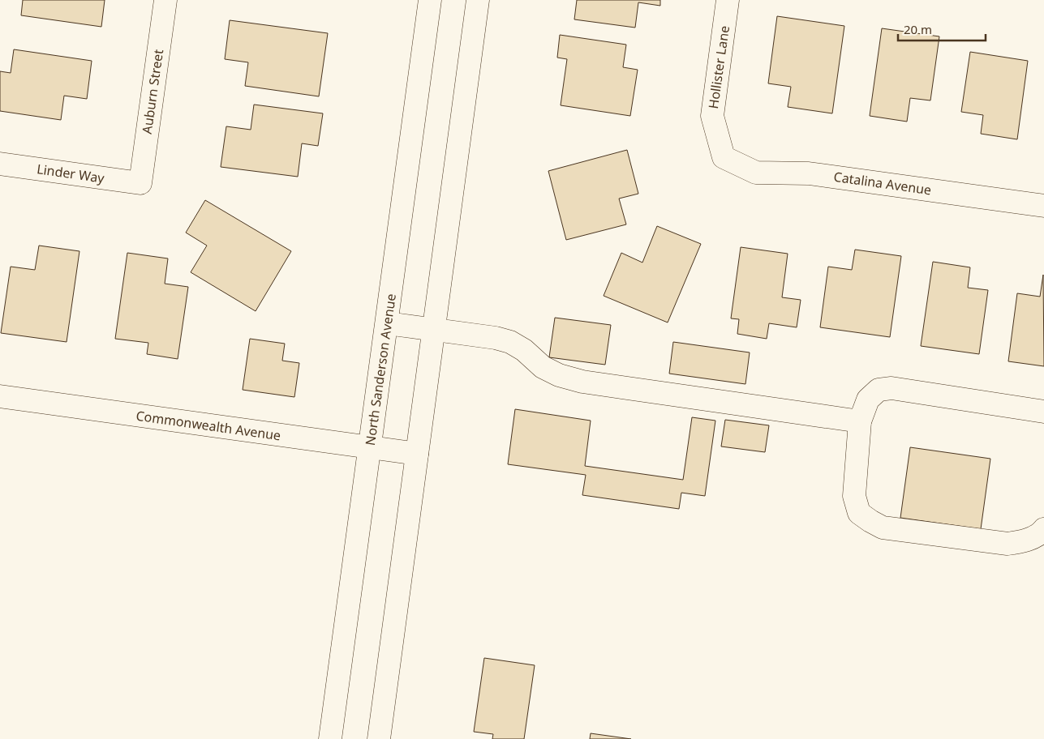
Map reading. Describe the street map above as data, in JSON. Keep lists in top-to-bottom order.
{
  "streets": {
    "main road": [
      "Hollister Lane",
      "Auburn Street",
      "Linder Way",
      "Catalina Avenue",
      "North Sanderson Avenue",
      "Commonwealth Avenue"
    ]
  },
  "crossings": [
    ["Hollister Lane", "Catalina Avenue"],
    ["Auburn Street", "Linder Way"],
    ["North Sanderson Avenue", "Commonwealth Avenue"]
  ],
  "scale_bar": "20 m"
}
